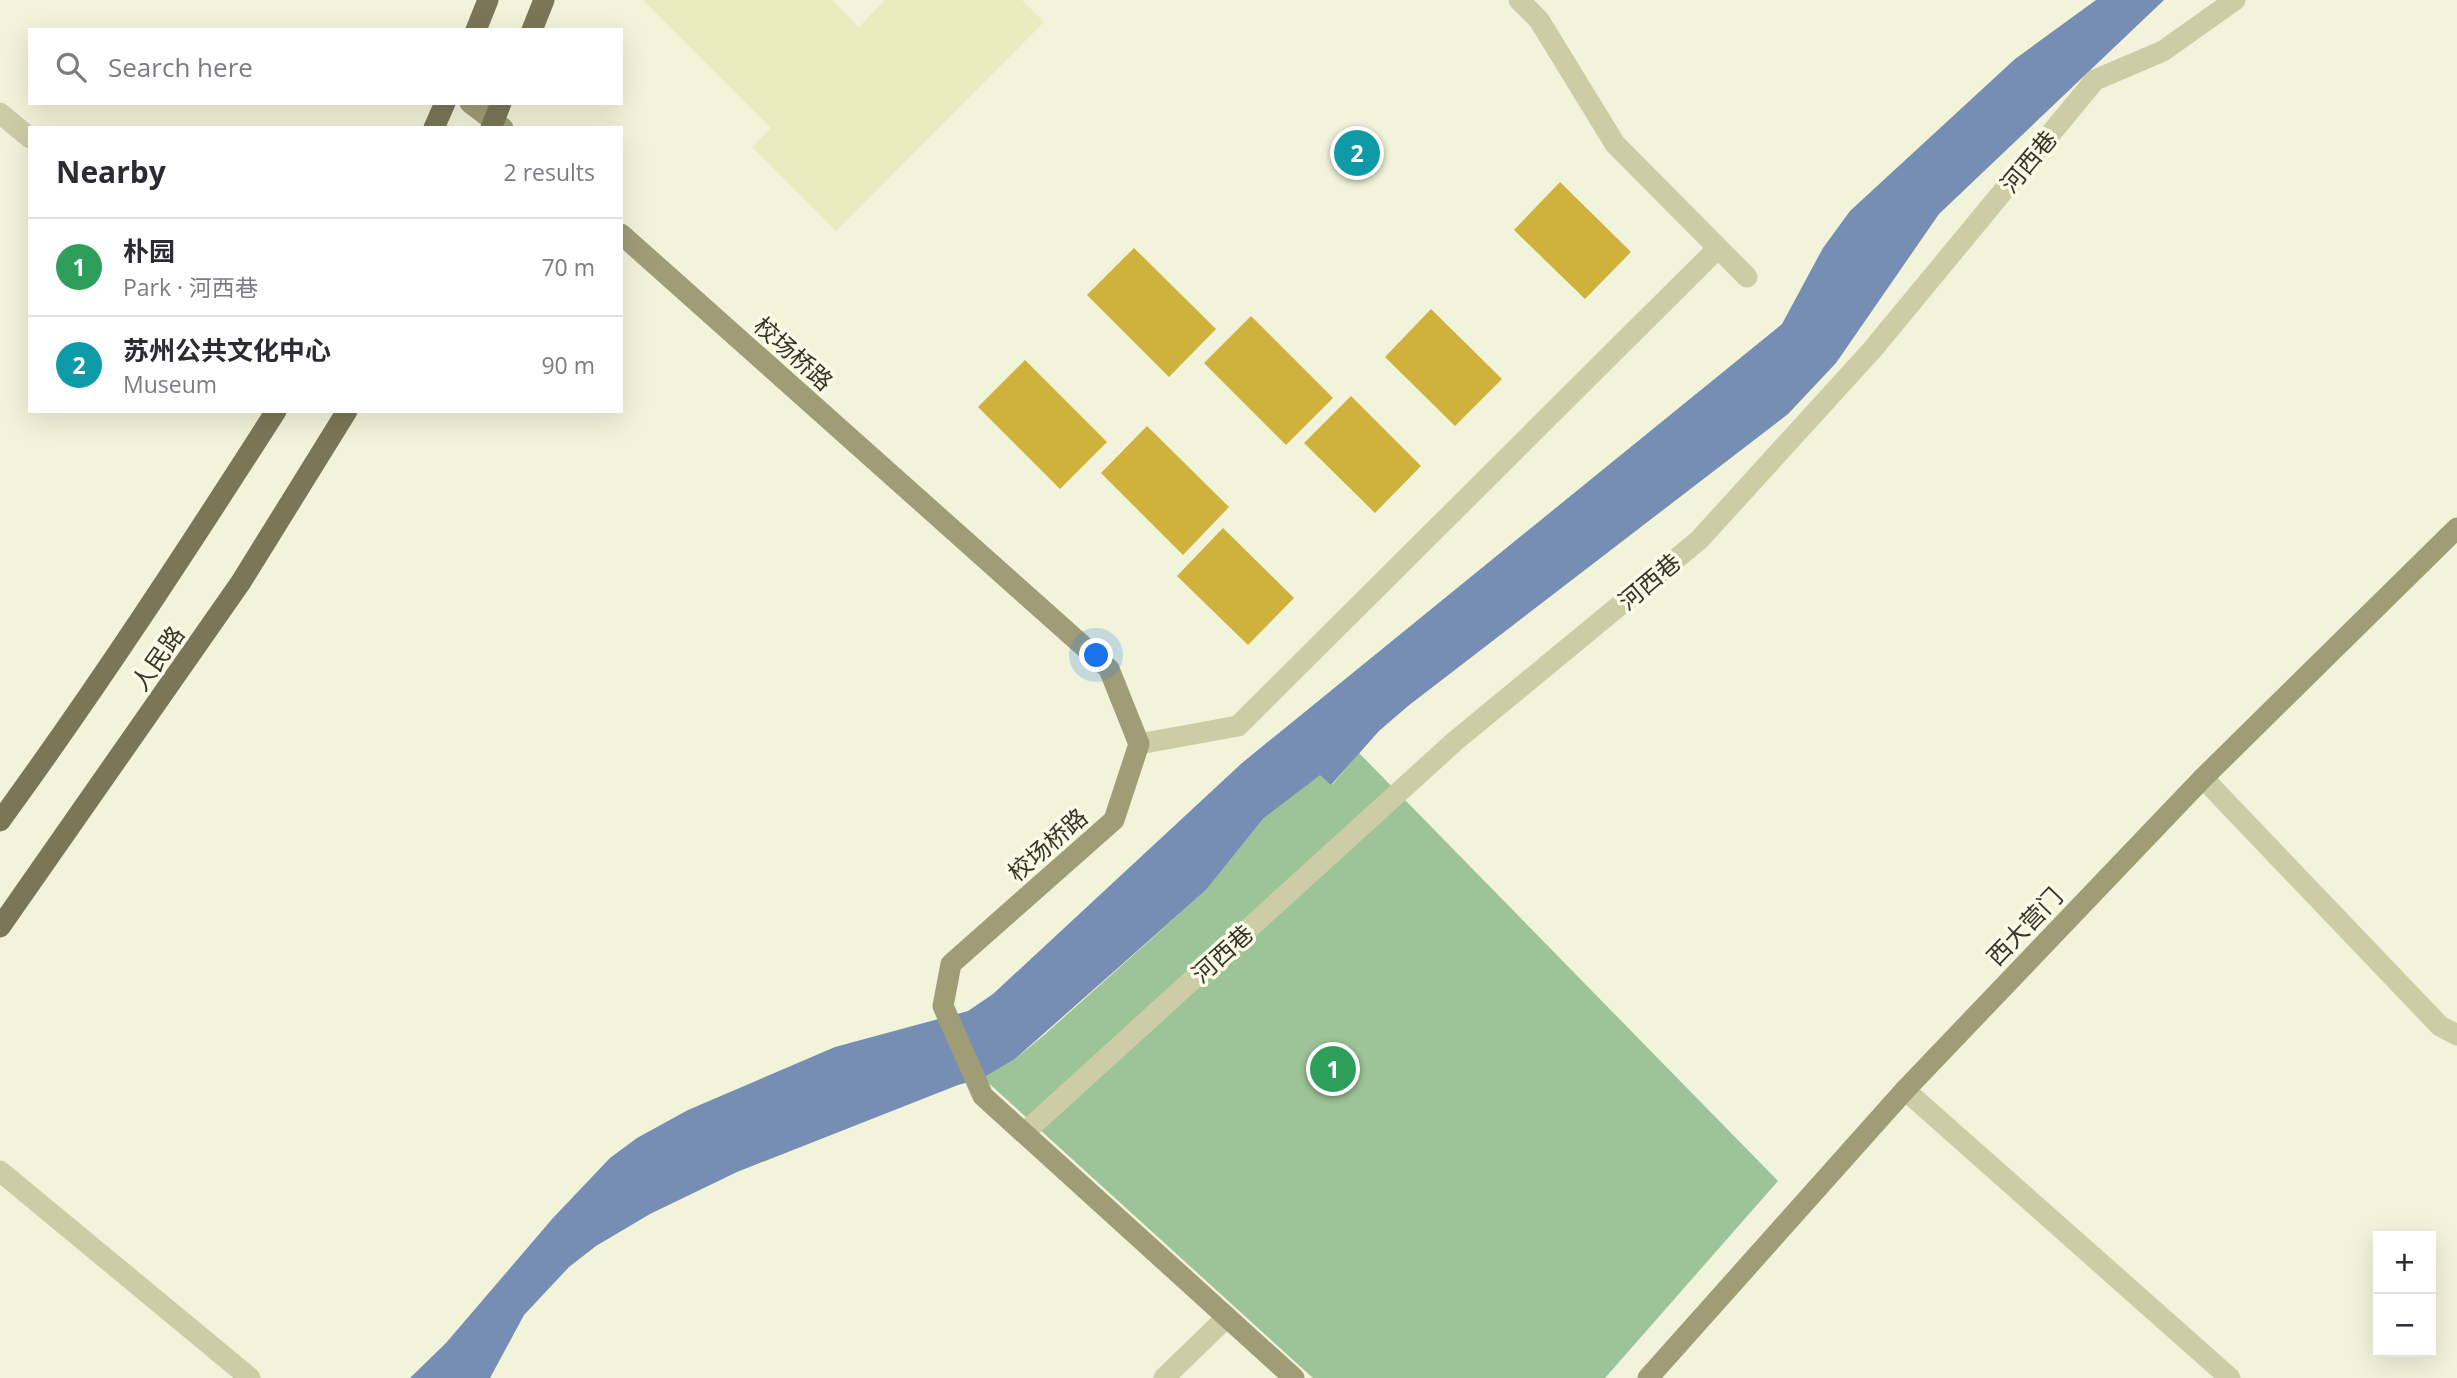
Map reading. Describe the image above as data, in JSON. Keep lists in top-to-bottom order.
{
  "streets": {
    "main road": ["人民路"],
    "street": ["河西巷", "校场桥路", "西大营门"]
  },
  "crossings": [
    ["河西巷", "校场桥路"]
  ],
  "page": {
    "search": "Search here",
    "pins": ["2", "1"],
    "heading": ["Nearby", "2 results"],
    "list": [
      {
        "mark": "1",
        "name": "朴园",
        "note": "Park · 河西巷",
        "value": "70 m"
      },
      {
        "mark": "2",
        "name": "苏州公共文化中心",
        "note": "Museum",
        "value": "90 m"
      }
    ],
    "map_buttons": ["+", "−"]
  }
}
